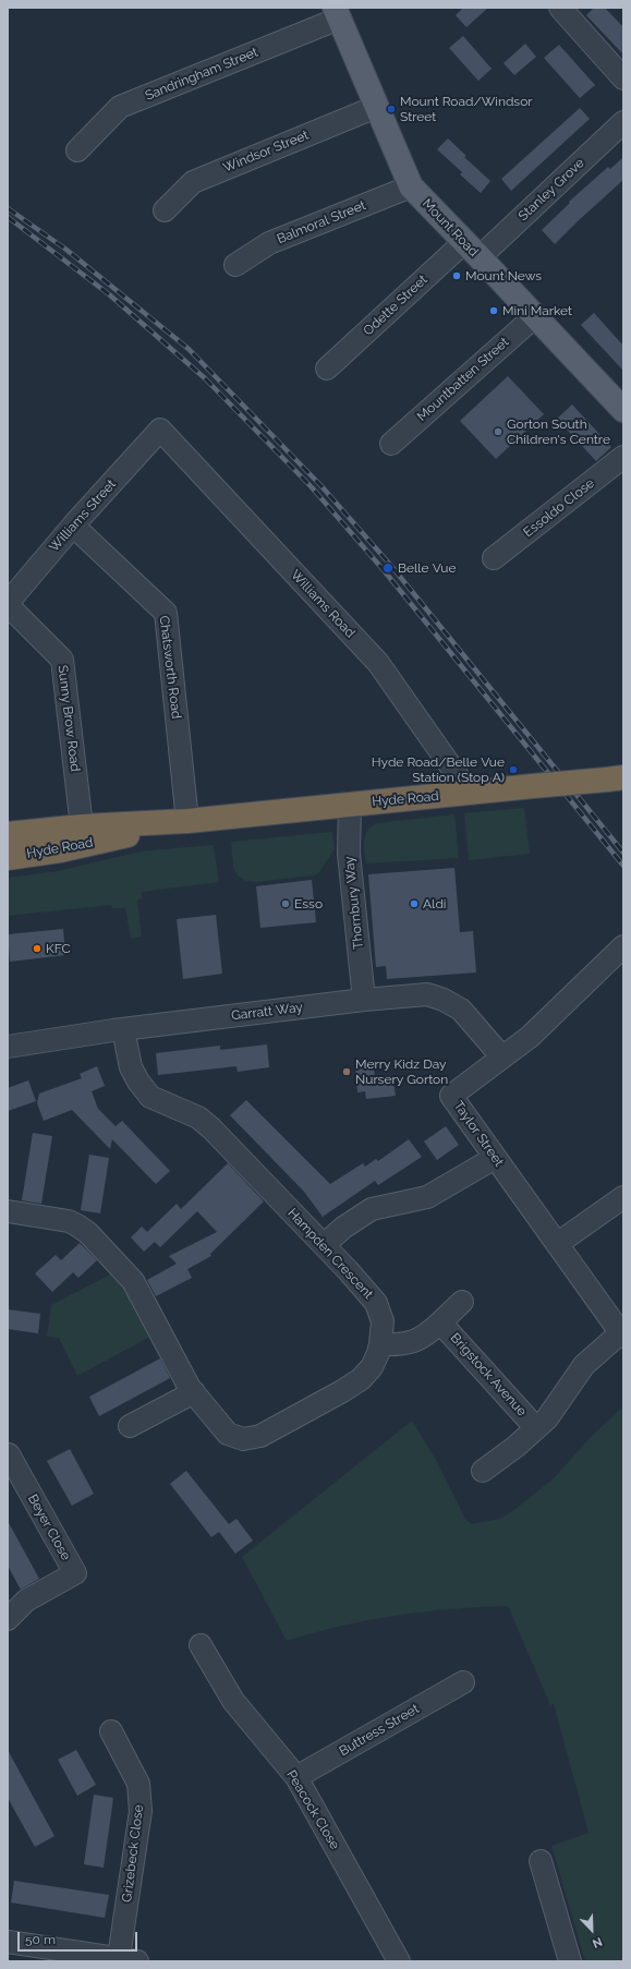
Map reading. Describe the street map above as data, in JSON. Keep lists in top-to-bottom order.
{
  "streets": {
    "highway": ["Hyde Road"],
    "main road": ["Mount Road"],
    "street": [
      "Sandringham Street",
      "Windsor Street",
      "Stanley Grove",
      "Balmoral Street",
      "Odette Street",
      "Mountbatten Street",
      "Essoldo Close",
      "Williams Street",
      "Williams Road",
      "Chatsworth Road",
      "Sunny Brow Road",
      "Thornbury Way",
      "Garratt Way",
      "Taylor Street",
      "Hampden Crescent",
      "Brigstock Avenue",
      "Beyer Close",
      "Buttress Street",
      "Peacock Close",
      "Grizebeck Close"
    ]
  },
  "crossings": [
    ["Sandringham Street", "Mount Road"],
    ["Windsor Street", "Mount Road"],
    ["Stanley Grove", "Mount Road"],
    ["Stanley Grove", "Odette Street"],
    ["Balmoral Street", "Mount Road"],
    ["Mount Road", "Odette Street"],
    ["Mount Road", "Mountbatten Street"],
    ["Williams Street", "Williams Road"],
    ["Williams Street", "Chatsworth Road"],
    ["Williams Street", "Sunny Brow Road"],
    ["Williams Road", "Hyde Road"],
    ["Chatsworth Road", "Hyde Road"],
    ["Sunny Brow Road", "Hyde Road"],
    ["Hyde Road", "Thornbury Way"],
    ["Thornbury Way", "Garratt Way"],
    ["Garratt Way", "Taylor Street"],
    ["Garratt Way", "Hampden Crescent"],
    ["Hampden Crescent", "Brigstock Avenue"],
    ["Buttress Street", "Peacock Close"]
  ],
  "places": [
    "Mount Road/Windsor Street",
    "Mount News",
    "Mini Market",
    "Gorton South Children's Centre",
    "Belle Vue",
    "Hyde Road/Belle Vue Station (Stop A)",
    "Esso",
    "Aldi",
    "KFC",
    "Merry Kidz Day Nursery Gorton"
  ],
  "scale_bar": "50 m",
  "north": "bottom right"
}
